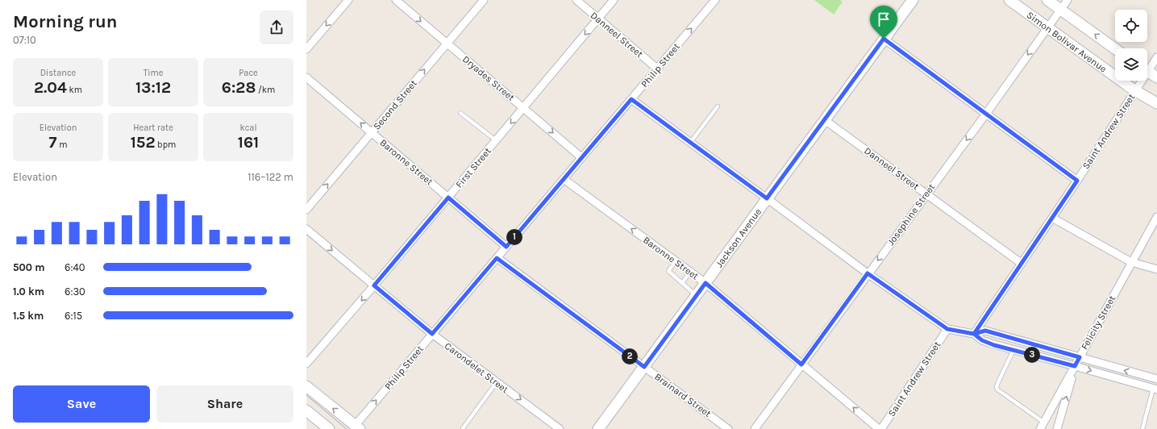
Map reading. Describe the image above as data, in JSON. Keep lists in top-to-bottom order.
{
  "streets": {
    "street": [
      "Danneel Street",
      "Simon Bolivar Avenue",
      "Philip Street",
      "Dryades Street",
      "Second Street",
      "Saint Andrew Street",
      "Baronne Street",
      "First Street",
      "Josephine Street",
      "Jackson Avenue",
      "Felicity Street",
      "Carondelet Street",
      "Brainard Street"
    ]
  },
  "crossings": [
    ["Danneel Street", "Philip Street"],
    ["Danneel Street", "Saint Andrew Street"],
    ["Danneel Street", "First Street"],
    ["Danneel Street", "Josephine Street"],
    ["Danneel Street", "Jackson Avenue"],
    ["Simon Bolivar Avenue", "Saint Andrew Street"],
    ["Simon Bolivar Avenue", "Josephine Street"],
    ["Philip Street", "Dryades Street"],
    ["Philip Street", "Baronne Street"],
    ["Philip Street", "Carondelet Street"],
    ["Philip Street", "Brainard Street"],
    ["Dryades Street", "Second Street"],
    ["Dryades Street", "First Street"],
    ["Second Street", "Baronne Street"],
    ["Saint Andrew Street", "Baronne Street"],
    ["Baronne Street", "First Street"],
    ["Baronne Street", "Josephine Street"],
    ["Baronne Street", "Jackson Avenue"],
    ["First Street", "Carondelet Street"],
    ["Jackson Avenue", "Brainard Street"]
  ],
  "one_way": [
    "Philip Street",
    "Dryades Street",
    "Second Street",
    "Baronne Street",
    "First Street",
    "Josephine Street",
    "Carondelet Street"
  ],
  "page": {
    "heading": ["Morning run", "07:10"],
    "stats": [
      ["Distance", "2.04 km"],
      ["Time", "13:12"],
      ["Pace", "6:28 /km"],
      ["Elevation", "7 m"],
      ["Heart rate", "152 bpm"],
      ["kcal", "161"]
    ],
    "chart": ["Elevation", "116–122 m"],
    "pins": ["1", "3", "2"],
    "list": [
      {
        "name": "500 m",
        "note": "6:40"
      },
      {
        "name": "1.0 km",
        "note": "6:30"
      },
      {
        "name": "1.5 km",
        "note": "6:15"
      }
    ],
    "buttons": ["Save", "Share"]
  }
}
